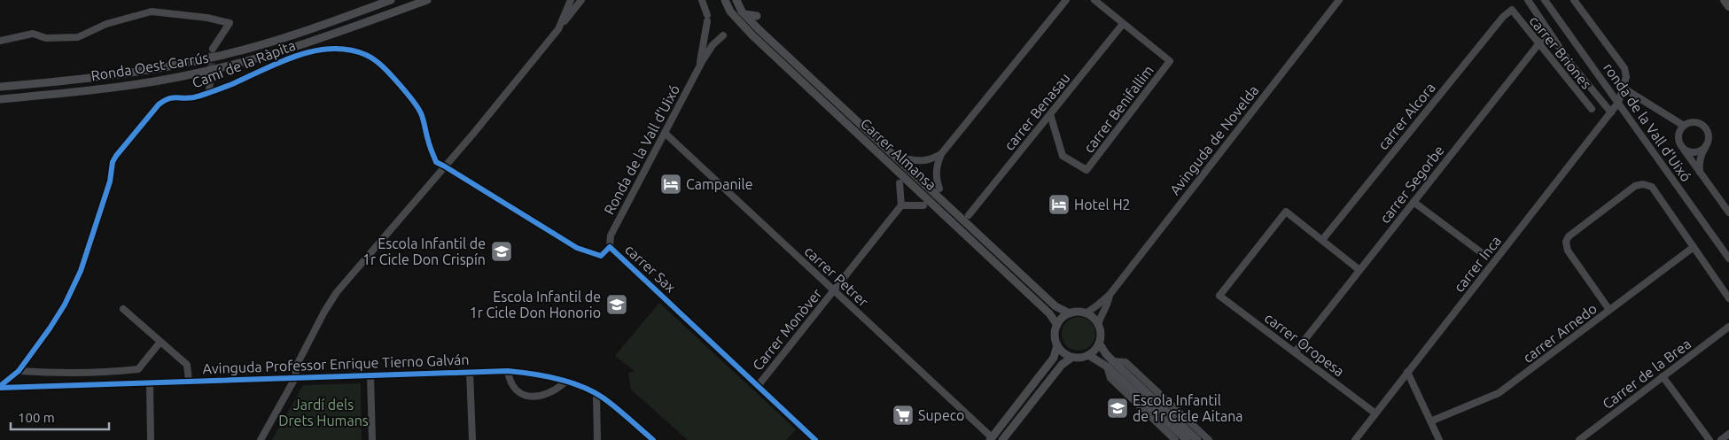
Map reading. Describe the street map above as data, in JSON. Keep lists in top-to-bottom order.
{
  "streets": {
    "main road": ["Ronda Oest Carrús", "Carrer Almansa"],
    "street": [
      "carrer Briones",
      "Camí de la Ràpita",
      "carrer Benifallim",
      "carrer Benasau",
      "carrer Alcora",
      "ronda de la Vall d'Uixó",
      "Avinguda de Novelda",
      "Ronda de la Vall d'Uixó",
      "carrer Segorbe",
      "carrer Inca",
      "carrer Sax",
      "carrer Petrer",
      "Carrer Monòver",
      "carrer Arnedo",
      "carrer Oropesa",
      "Avinguda Professor Enrique Tierno Galván",
      "Carrer de la Brea"
    ]
  },
  "crossings": [
    ["carrer Briones", "carrer Alcora"],
    ["carrer Briones", "carrer Segorbe"],
    ["Camí de la Ràpita", "carrer Sax"],
    ["Camí de la Ràpita", "Avinguda Professor Enrique Tierno Galván"],
    ["carrer Benifallim", "carrer Benasau"],
    ["carrer Alcora", "carrer Oropesa"],
    ["ronda de la Vall d'Uixó", "carrer Inca"],
    ["Avinguda de Novelda", "Carrer Almansa"],
    ["Ronda de la Vall d'Uixó", "carrer Sax"],
    ["Ronda de la Vall d'Uixó", "carrer Petrer"],
    ["carrer Segorbe", "carrer Oropesa"],
    ["carrer Inca", "carrer Oropesa"],
    ["carrer Sax", "Carrer Monòver"],
    ["carrer Petrer", "Carrer Monòver"]
  ],
  "parks": ["Jardí dels Drets Humans"],
  "places": {
    "hotel": ["Campanile", "Hotel H2"],
    "school or university": ["Escola Infantil de 1r Cicle Don Crispín", "Escola Infantil de 1r Cicle Don Honorio", "Escola Infantil de 1r Cicle Aitana"],
    "supermarket": ["Supeco"]
  },
  "scale_bar": "100 m"
}
